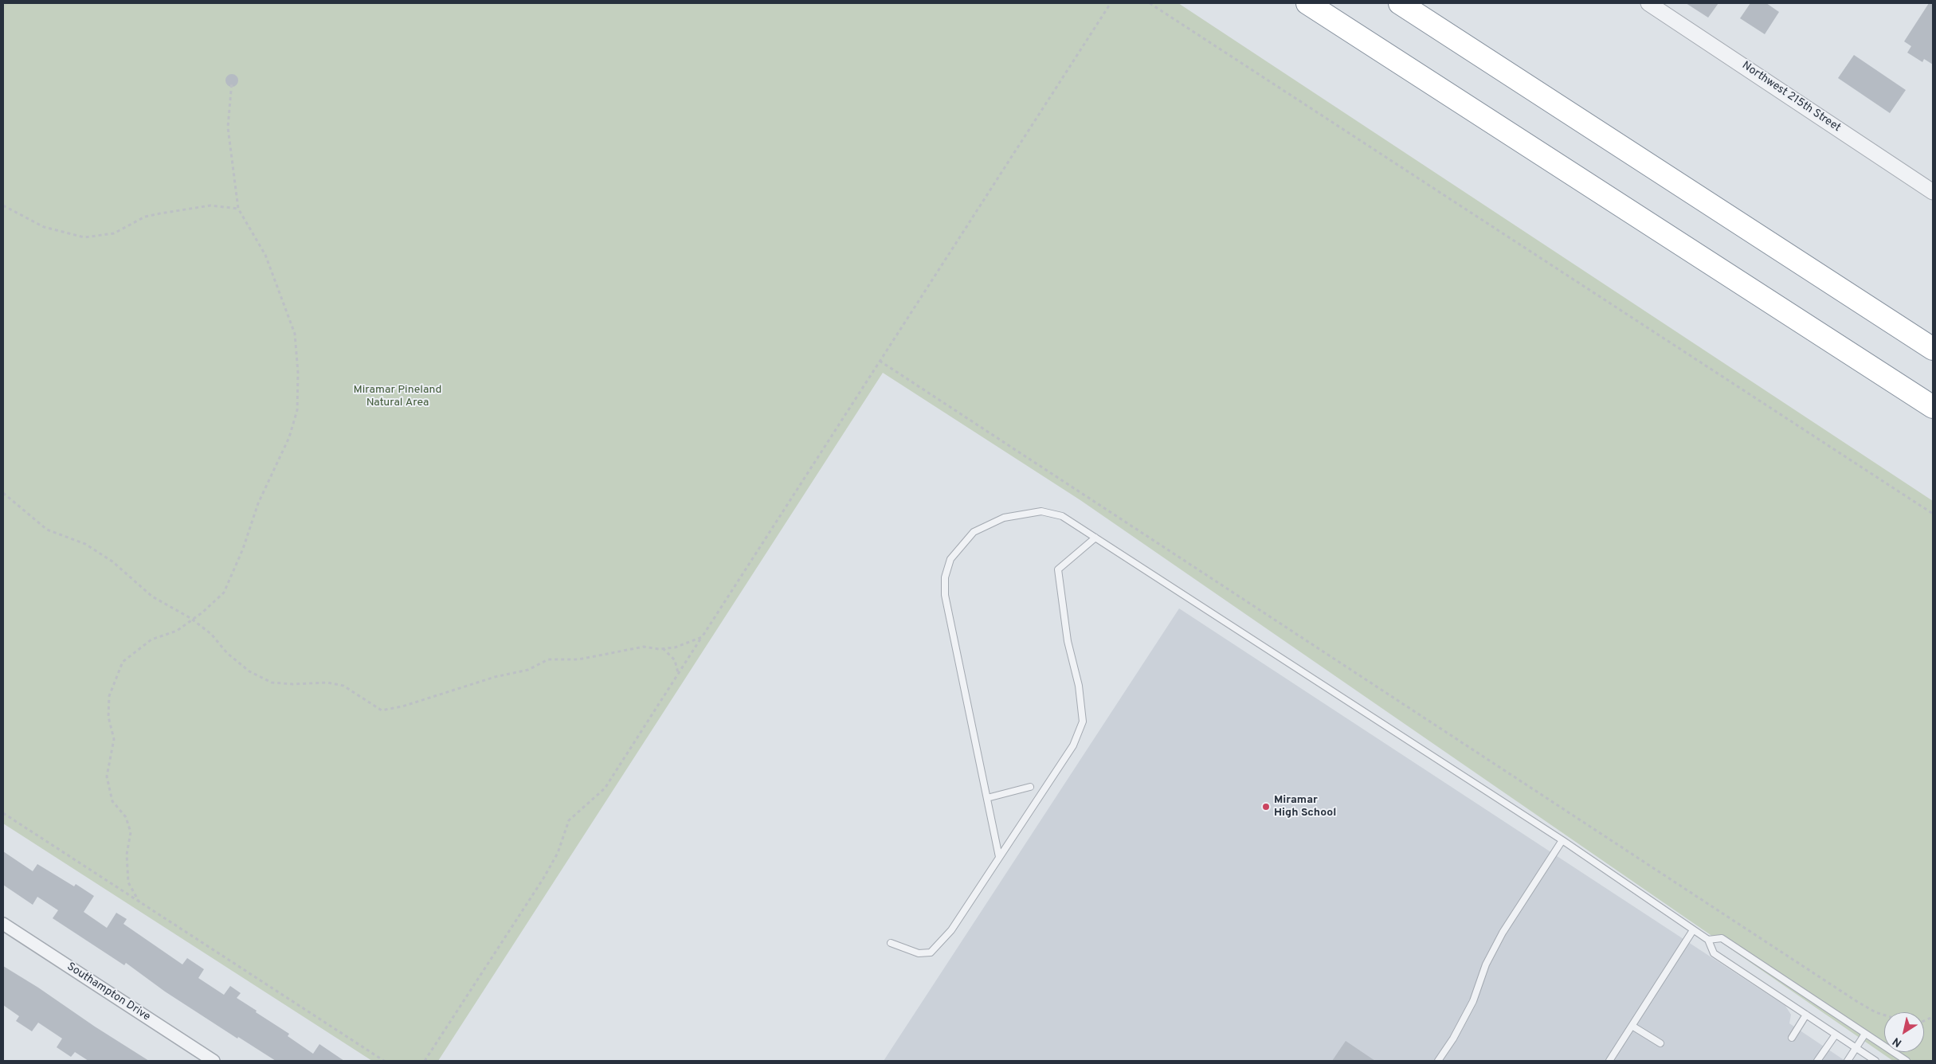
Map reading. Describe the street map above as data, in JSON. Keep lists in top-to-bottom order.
{
  "streets": {
    "street": ["Northwest 215th Street", "Southampton Drive"]
  },
  "parks": ["Miramar Pineland Natural Area"],
  "places": ["Miramar High School"],
  "north": "bottom left"
}
